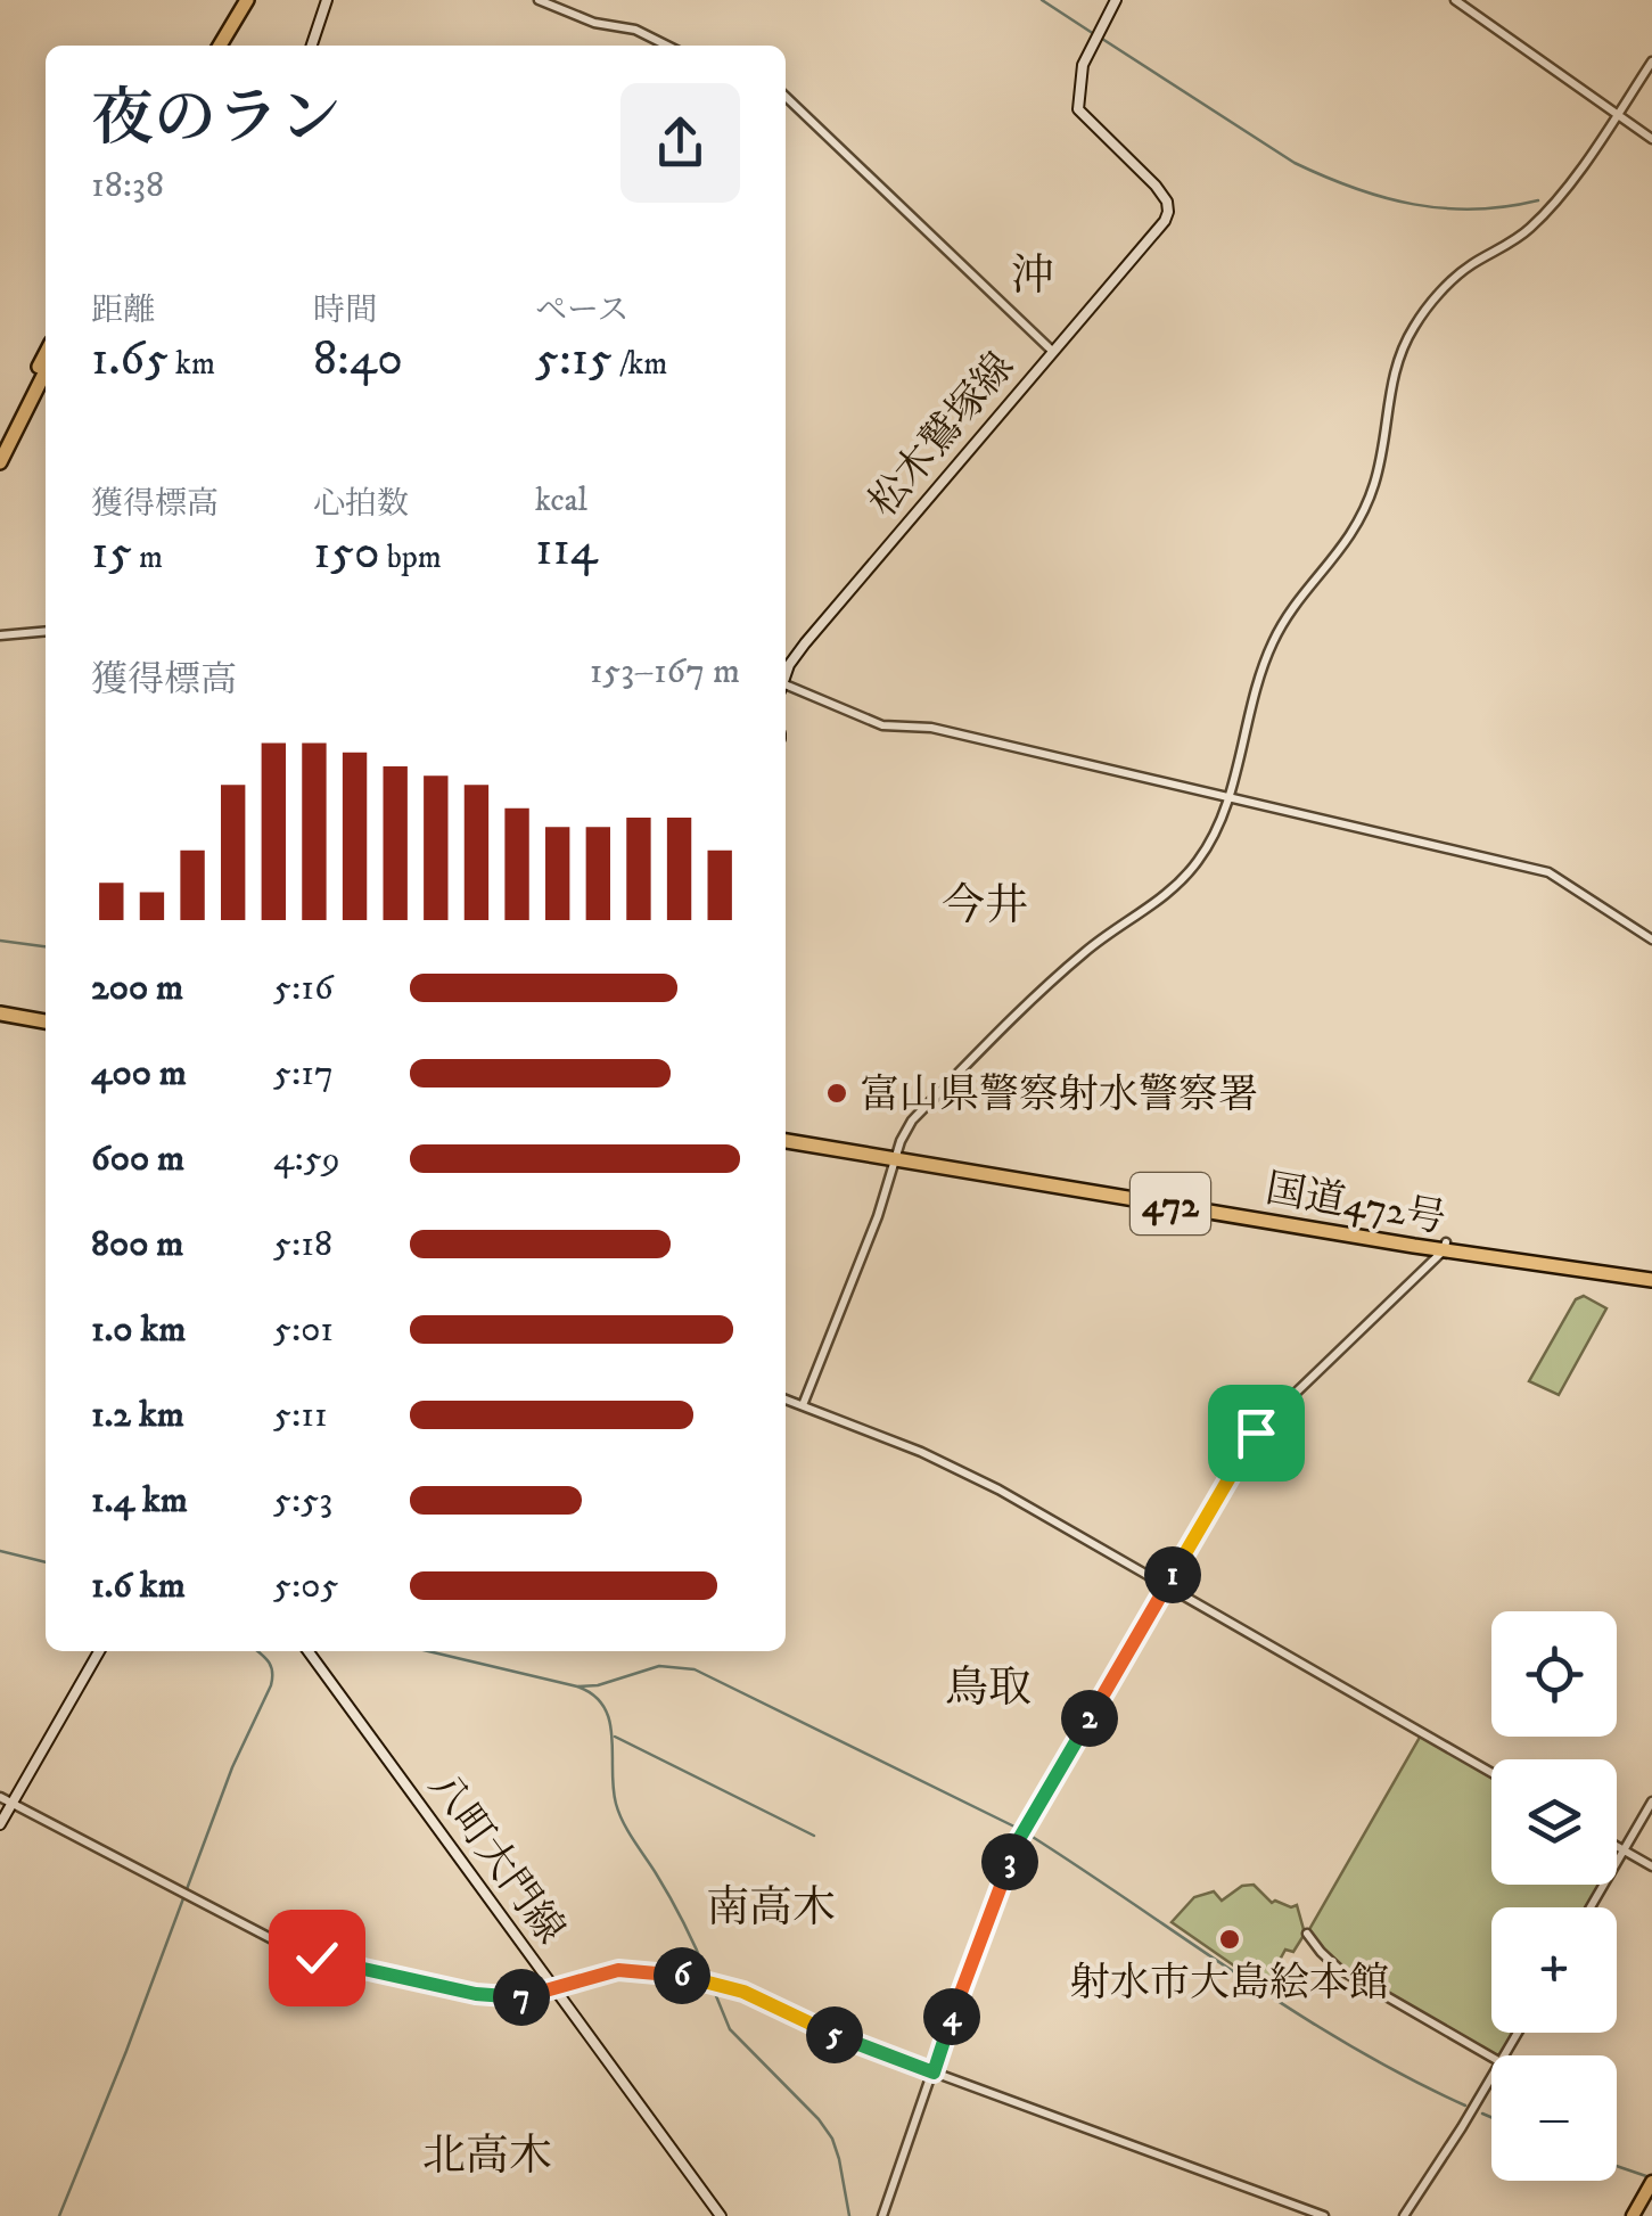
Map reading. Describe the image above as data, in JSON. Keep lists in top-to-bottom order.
{
  "streets": {
    "highway": ["国道472号", "472"],
    "main road": ["松木鷲塚線", "八町大門線"]
  },
  "districts": [
    "沖",
    "今井",
    "鳥取",
    "南高木",
    "北高木"
  ],
  "places": ["富山県警察射水警察署", "射水市大島絵本館"],
  "page": {
    "heading": ["夜のラン", "18:38"],
    "stats": [
      ["距離", "1.65 km"],
      ["時間", "8:40"],
      ["ペース", "5:15 /km"],
      ["獲得標高", "15 m"],
      ["心拍数", "150 bpm"],
      ["kcal", "114"]
    ],
    "chart": ["獲得標高", "153–167 m"],
    "list": [
      {
        "name": "200 m",
        "note": "5:16"
      },
      {
        "name": "400 m",
        "note": "5:17"
      },
      {
        "name": "600 m",
        "note": "4:59"
      },
      {
        "name": "800 m",
        "note": "5:18"
      },
      {
        "name": "1.0 km",
        "note": "5:01"
      },
      {
        "name": "1.2 km",
        "note": "5:11"
      },
      {
        "name": "1.4 km",
        "note": "5:53"
      },
      {
        "name": "1.6 km",
        "note": "5:05"
      }
    ],
    "pins": [
      "1",
      "2",
      "3",
      "6",
      "7",
      "4",
      "5"
    ],
    "map_buttons": ["+", "−"]
  }
}
